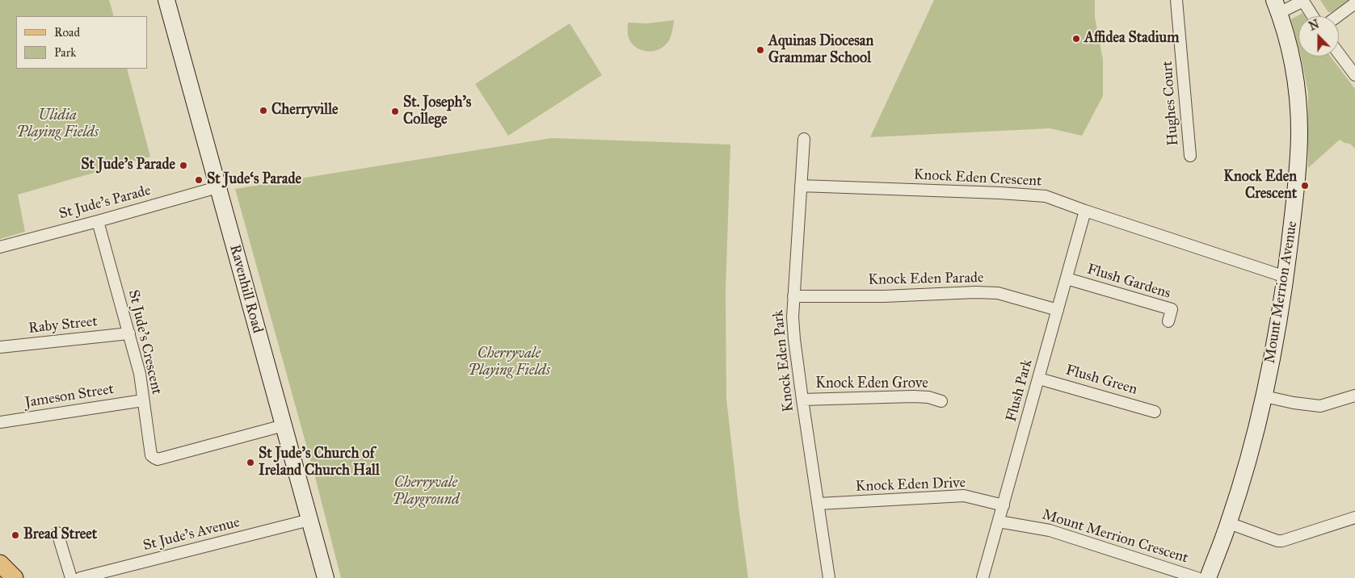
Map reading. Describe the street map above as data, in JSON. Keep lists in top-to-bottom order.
{
  "streets": {
    "main road": ["Ravenhill Road", "Mount Merrion Avenue"],
    "street": [
      "Hughes Court",
      "Knock Eden Crescent",
      "St Jude's Parade",
      "Knock Eden Parade",
      "Flush Gardens",
      "Raby Street",
      "St Jude's Crescent",
      "Knock Eden Park",
      "Flush Green",
      "Knock Eden Grove",
      "Flush Park",
      "Jameson Street",
      "Knock Eden Drive",
      "St Jude's Avenue",
      "Mount Merrion Crescent"
    ]
  },
  "crossings": [
    ["Knock Eden Crescent", "Mount Merrion Avenue"],
    ["Knock Eden Crescent", "Knock Eden Park"],
    ["Knock Eden Crescent", "Flush Park"],
    ["St Jude's Parade", "Ravenhill Road"],
    ["St Jude's Parade", "St Jude's Crescent"],
    ["Knock Eden Parade", "Knock Eden Park"],
    ["Knock Eden Parade", "Flush Park"],
    ["Flush Gardens", "Flush Park"],
    ["Ravenhill Road", "St Jude's Crescent"],
    ["Ravenhill Road", "St Jude's Avenue"],
    ["Raby Street", "St Jude's Crescent"],
    ["St Jude's Crescent", "Jameson Street"],
    ["Knock Eden Park", "Knock Eden Grove"],
    ["Knock Eden Park", "Knock Eden Drive"],
    ["Flush Green", "Flush Park"],
    ["Flush Park", "Knock Eden Drive"],
    ["Flush Park", "Mount Merrion Crescent"]
  ],
  "parks": ["Ulidia Playing Fields", "Cherryvale Playing Fields", "Cherryvale Playground"],
  "places": [
    "Affidea Stadium",
    "Aquinas Diocesan Grammar School",
    "Cherryville",
    "St. Joseph's College",
    "St Jude’s Parade",
    "St Jude‘s Parade",
    "Knock Eden Crescent",
    "St Jude's Church of Ireland Church Hall",
    "Bread Street"
  ],
  "legend": ["Road", "Park"],
  "north": "top"
}
